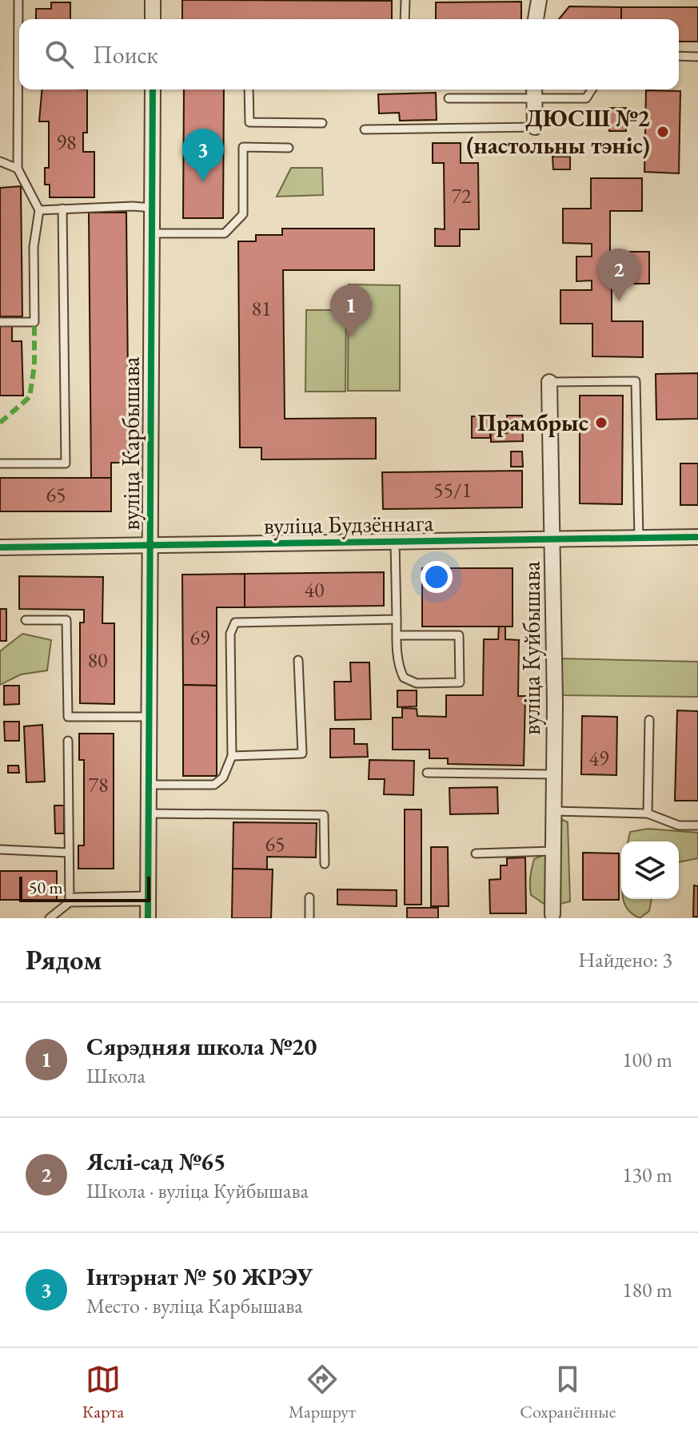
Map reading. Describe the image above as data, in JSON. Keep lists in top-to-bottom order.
{
  "streets": {
    "street": ["вуліца Карбышава", "вуліца Будзённага", "вуліца Куйбышава"]
  },
  "crossings": [
    ["вуліца Карбышава", "вуліца Будзённага"],
    ["вуліца Будзённага", "вуліца Куйбышава"]
  ],
  "places": ["ДЮСШ №2 (настольны тэніс)", "Прамбрыс"],
  "house_numbers": [
    "98",
    "72",
    "81",
    "55/1",
    "65",
    "40",
    "69",
    "80",
    "49",
    "78",
    "65"
  ],
  "scale_bar": "50 m",
  "page": {
    "search": "Поиск",
    "pins": ["3", "2", "1"],
    "scale": "50 m",
    "heading": ["Рядом", "Найдено: 3"],
    "list": [
      {
        "mark": "1",
        "name": "Сярэдняя школа №20",
        "note": "Школа",
        "value": "100 m"
      },
      {
        "mark": "2",
        "name": "Яслі-сад №65",
        "note": "Школа · вуліца Куйбышава",
        "value": "130 m"
      },
      {
        "mark": "3",
        "name": "Інтэрнат № 50 ЖРЭУ",
        "note": "Место · вуліца Карбышава",
        "value": "180 m"
      }
    ],
    "nav": ["Карта", "Маршрут", "Сохранённые"]
  }
}
